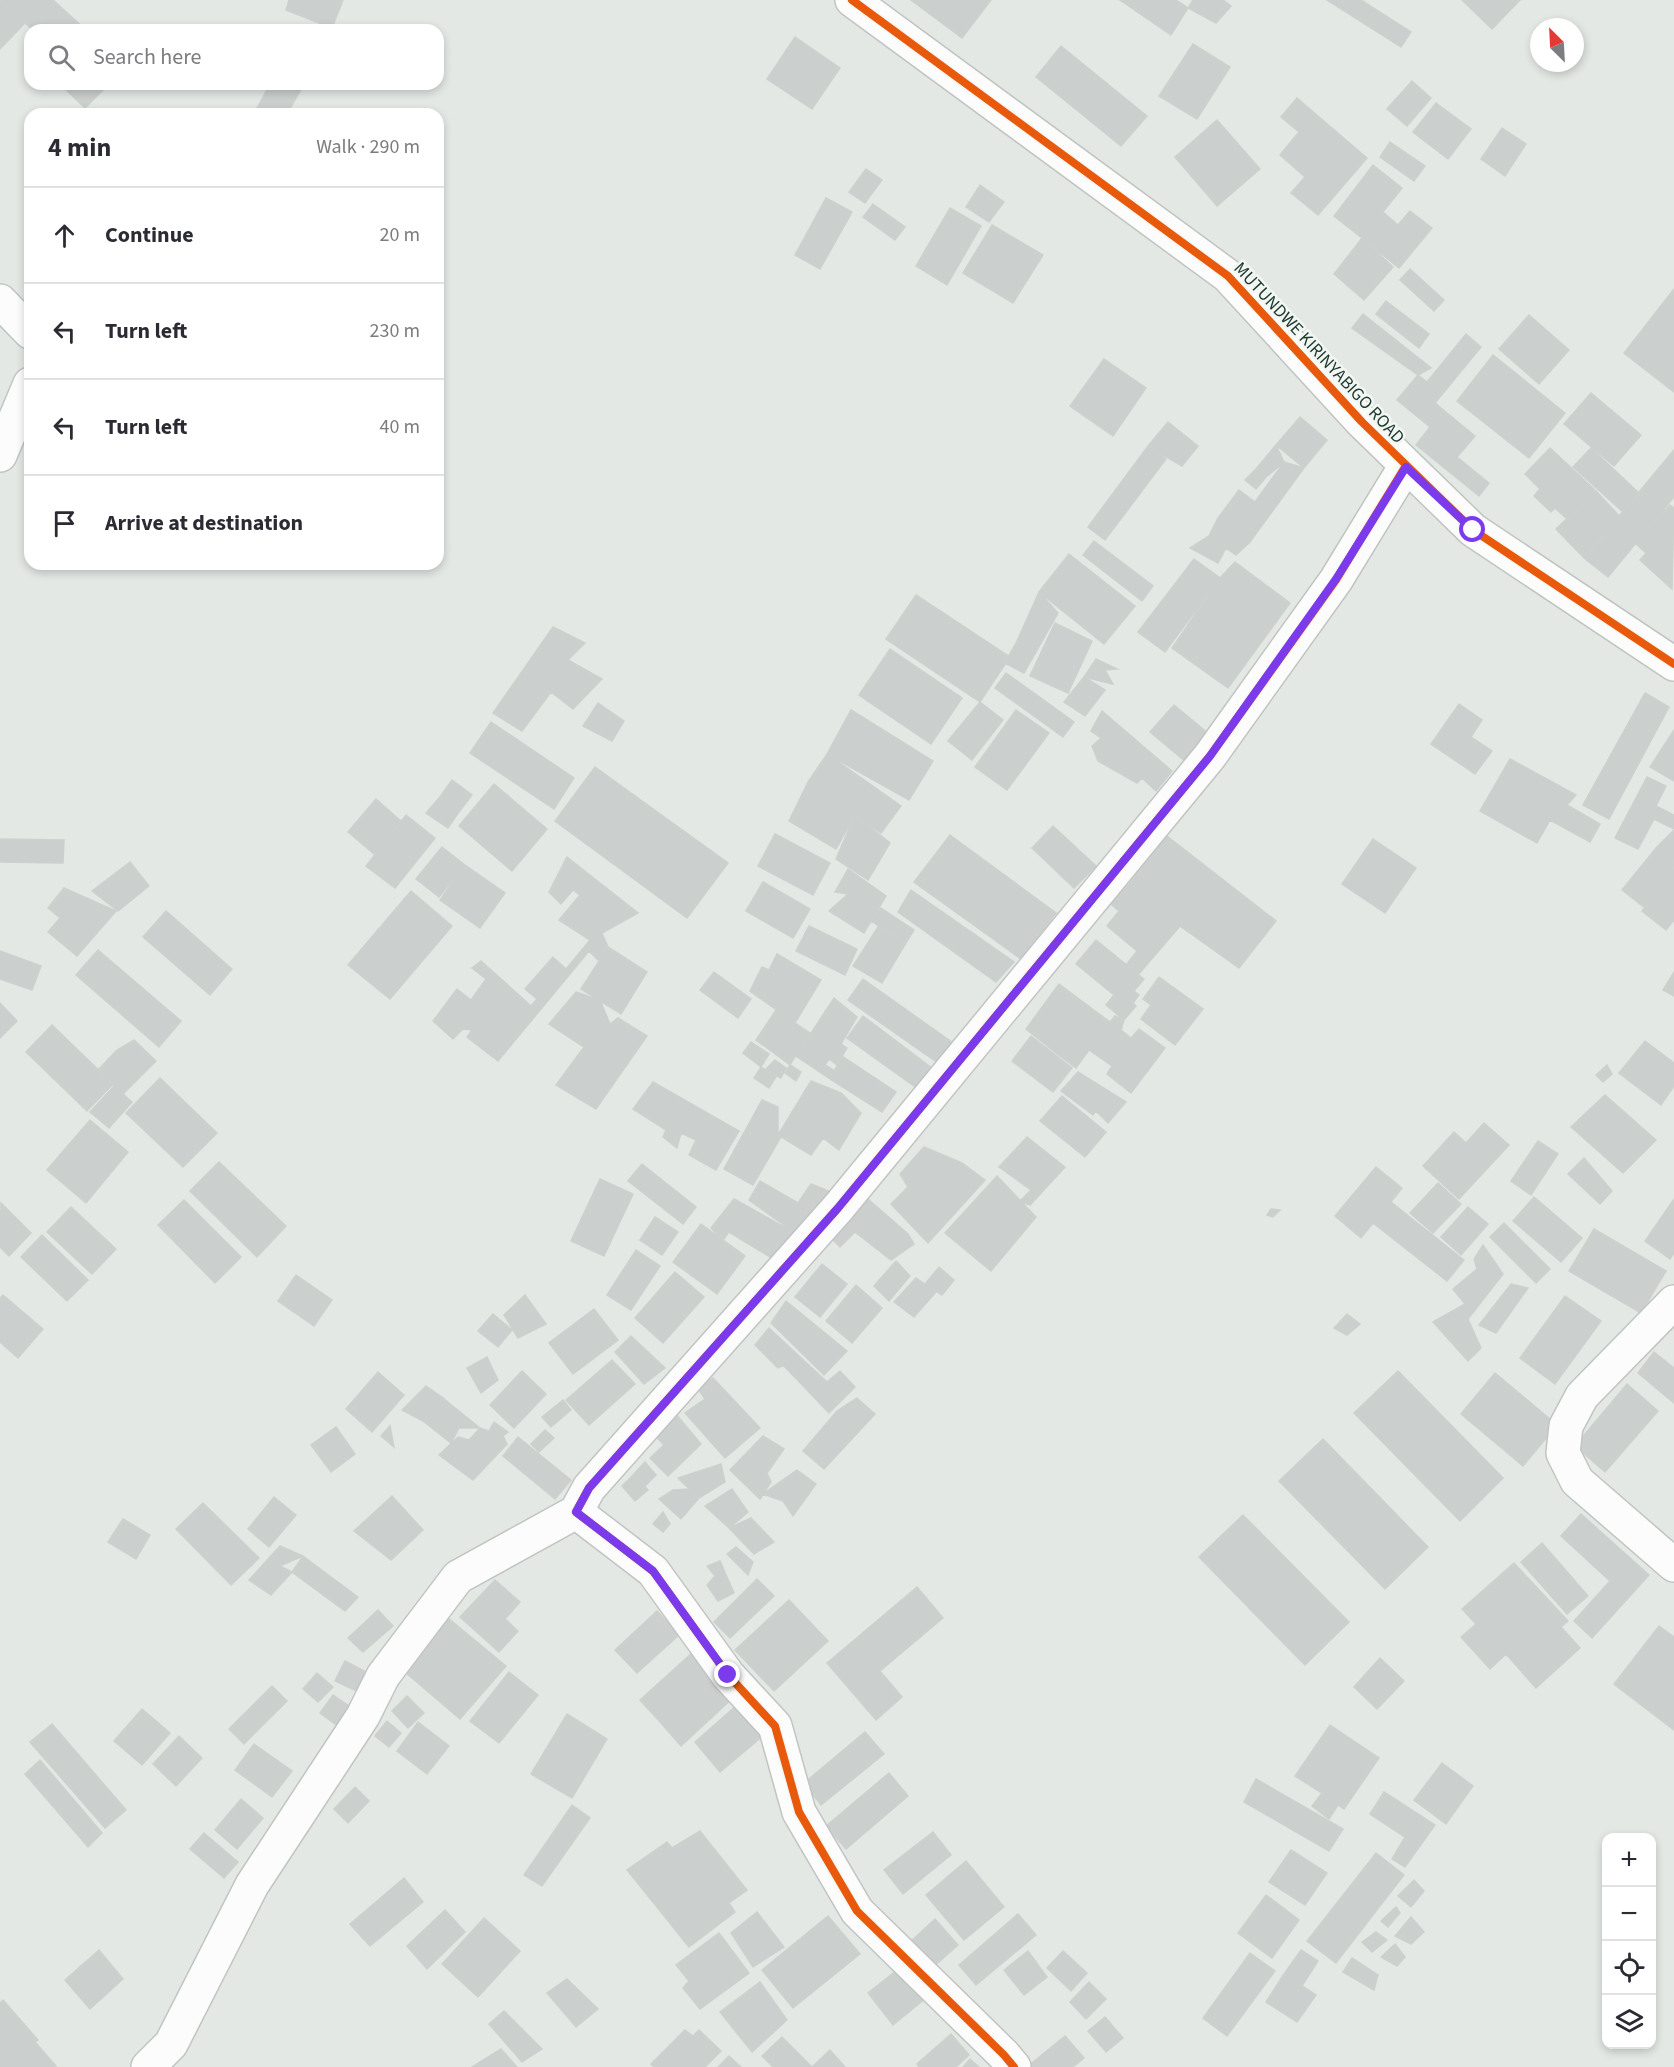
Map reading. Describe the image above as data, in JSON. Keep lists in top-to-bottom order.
{
  "streets": {
    "street": ["MUTUNDWE KIRINYABIGO ROAD"]
  },
  "north": "top left",
  "page": {
    "search": "Search here",
    "heading": ["4 min", "Walk · 290 m"],
    "list": [
      ["Continue", "20 m"],
      ["Turn left", "230 m"],
      ["Turn left", "40 m"],
      "Arrive at destination"
    ],
    "map_buttons": ["+", "−"]
  }
}
